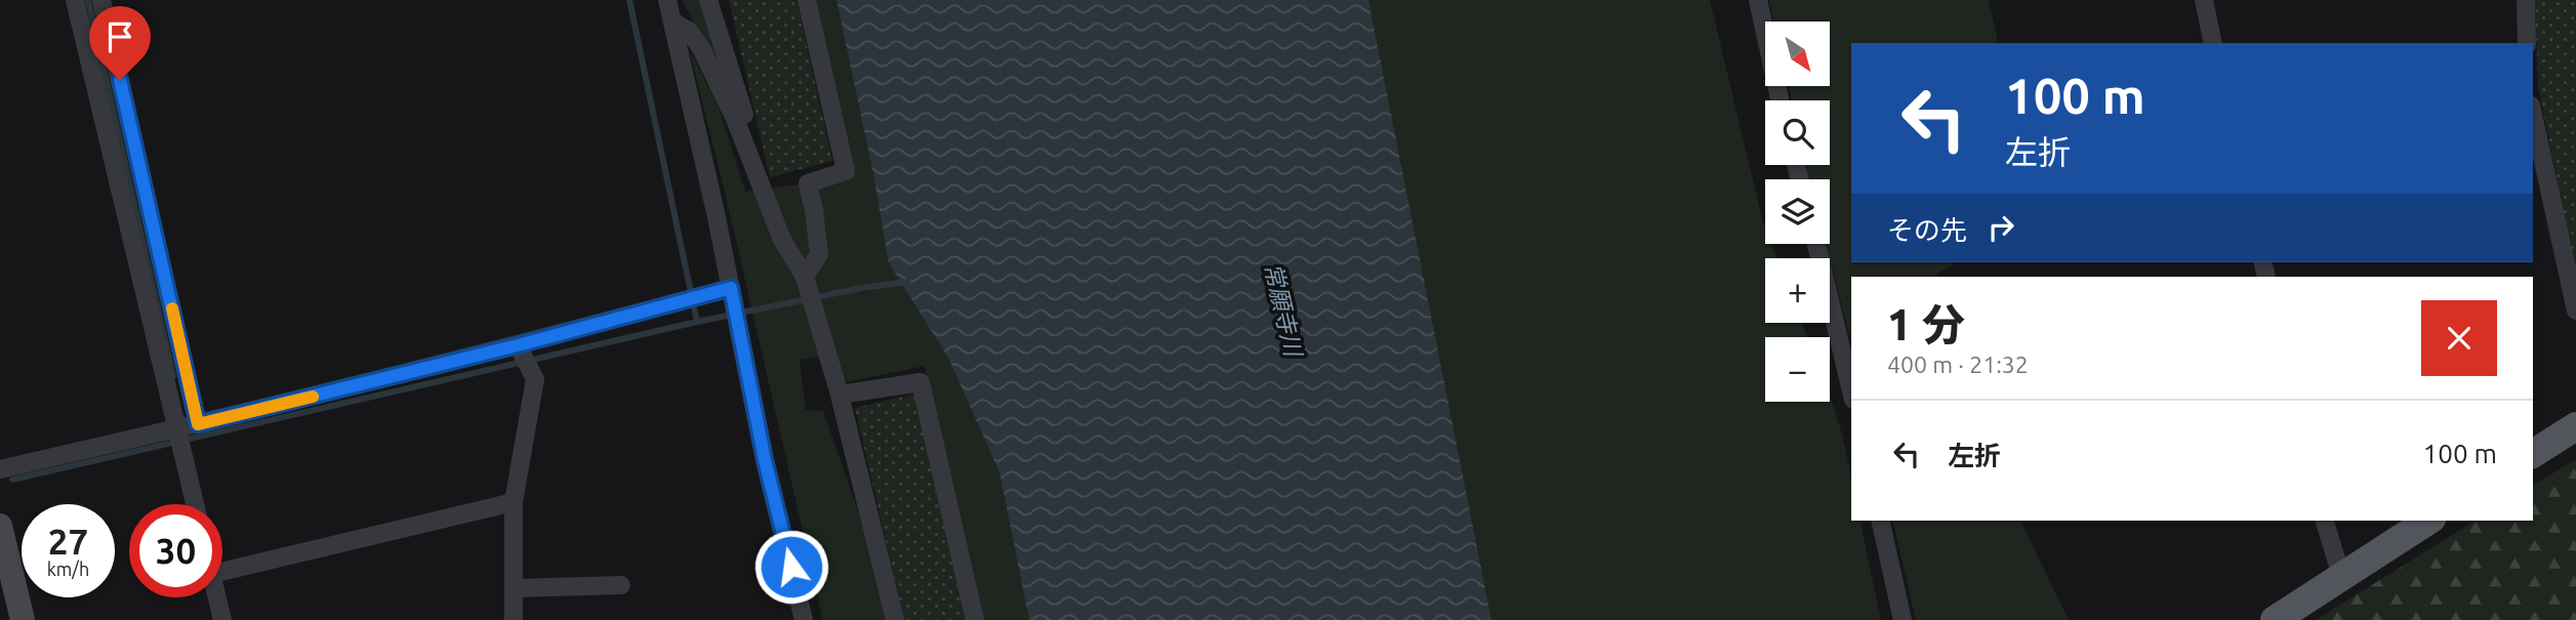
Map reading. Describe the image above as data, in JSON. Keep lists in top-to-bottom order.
{
  "water": ["常願寺川"],
  "north": "bottom right",
  "page": {
    "map_buttons": ["+", "−"],
    "turn": ["100 m", "左折"],
    "then": "その先",
    "heading": ["1 分", "400 m · 21:32"],
    "list": [
      {
        "name": "左折",
        "value": "100 m"
      }
    ],
    "speed": "27 km/h",
    "limit": "30"
  }
}
